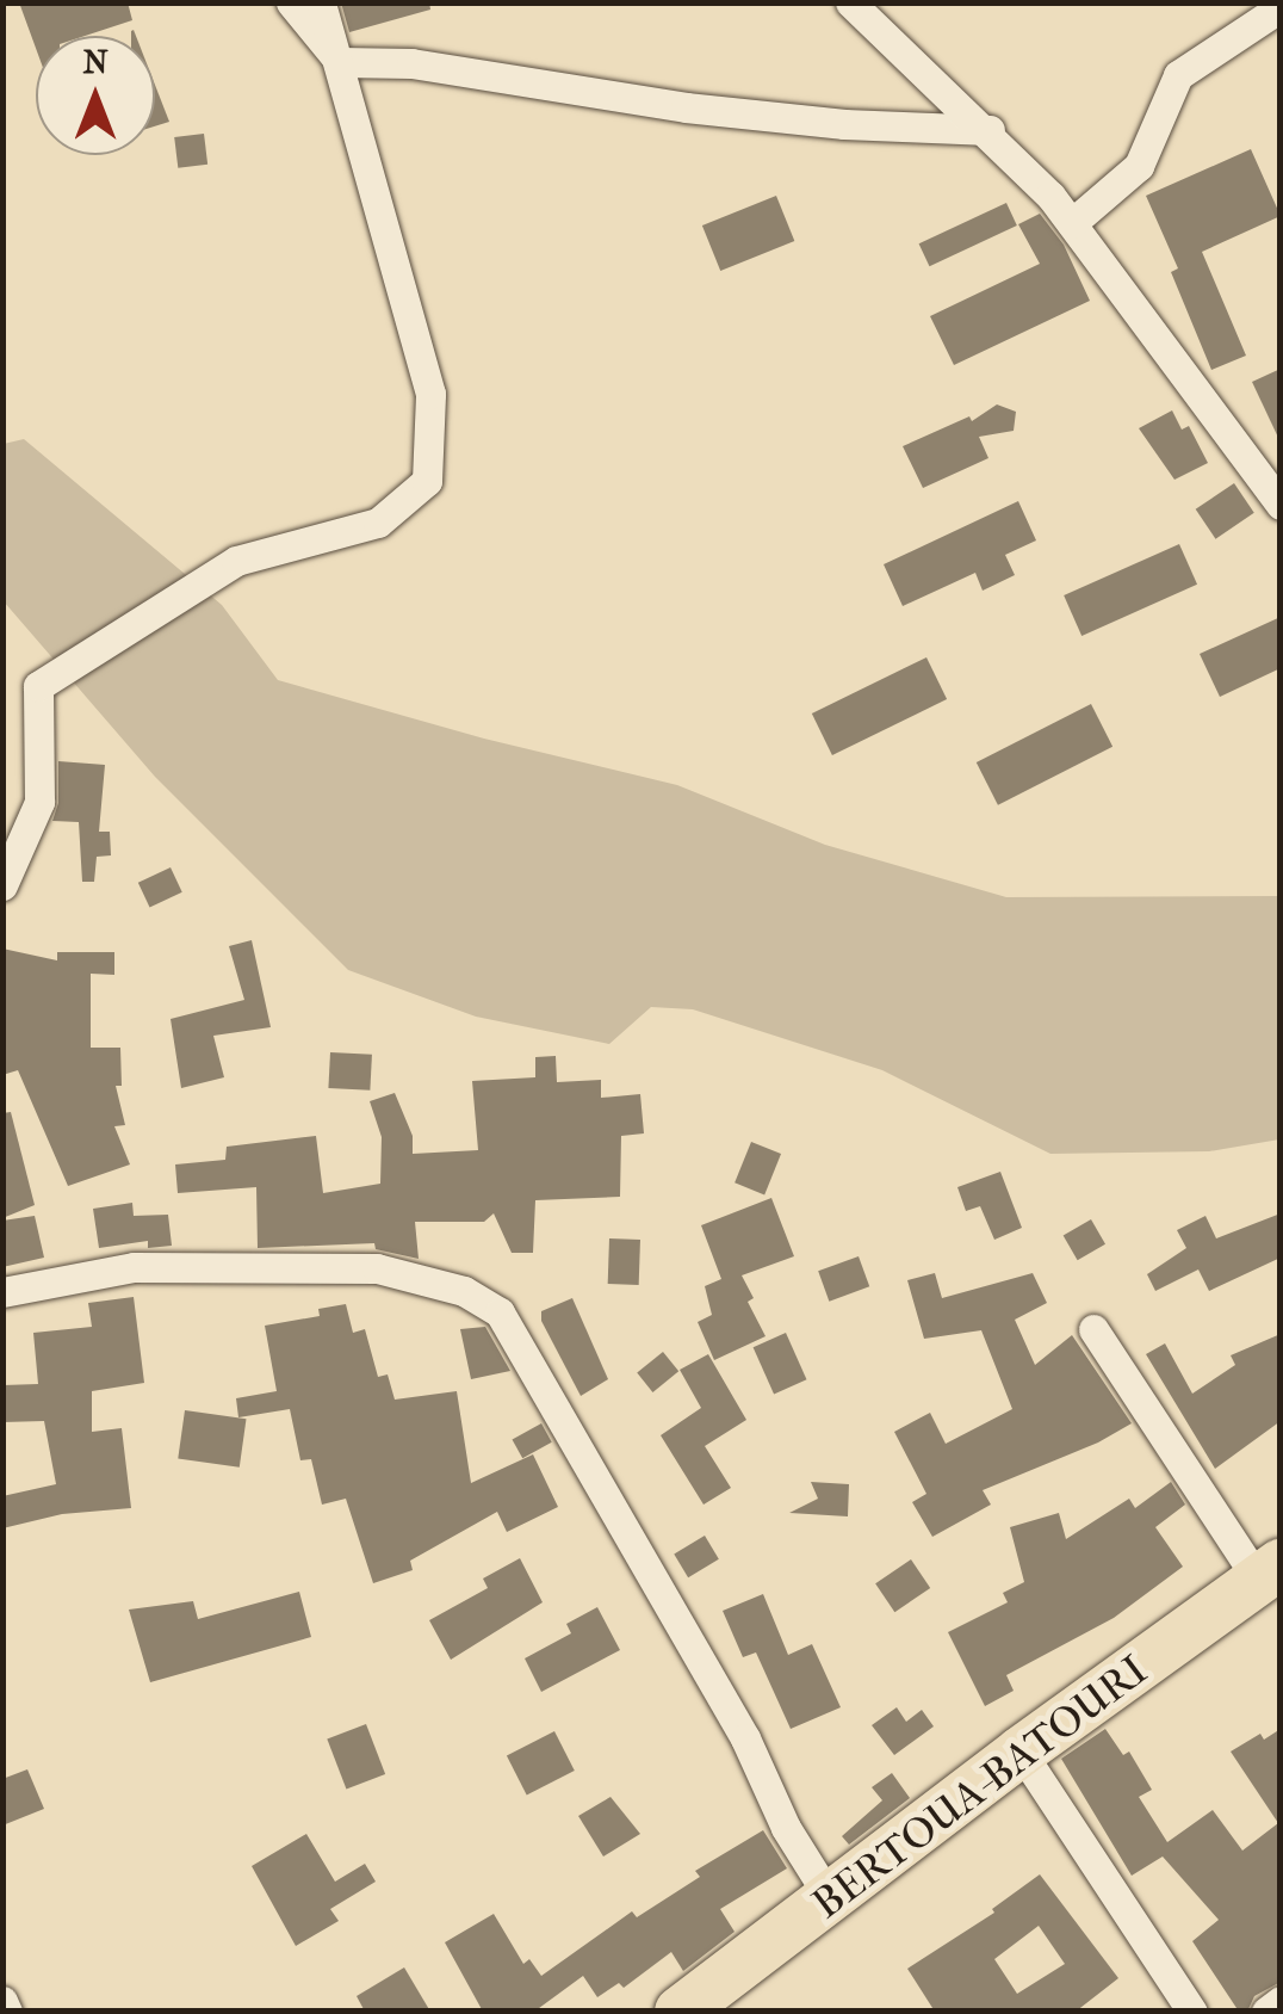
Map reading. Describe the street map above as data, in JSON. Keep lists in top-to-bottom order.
{
  "streets": {
    "highway": ["BERTOUA-BATOURI"]
  },
  "north": "top"
}
